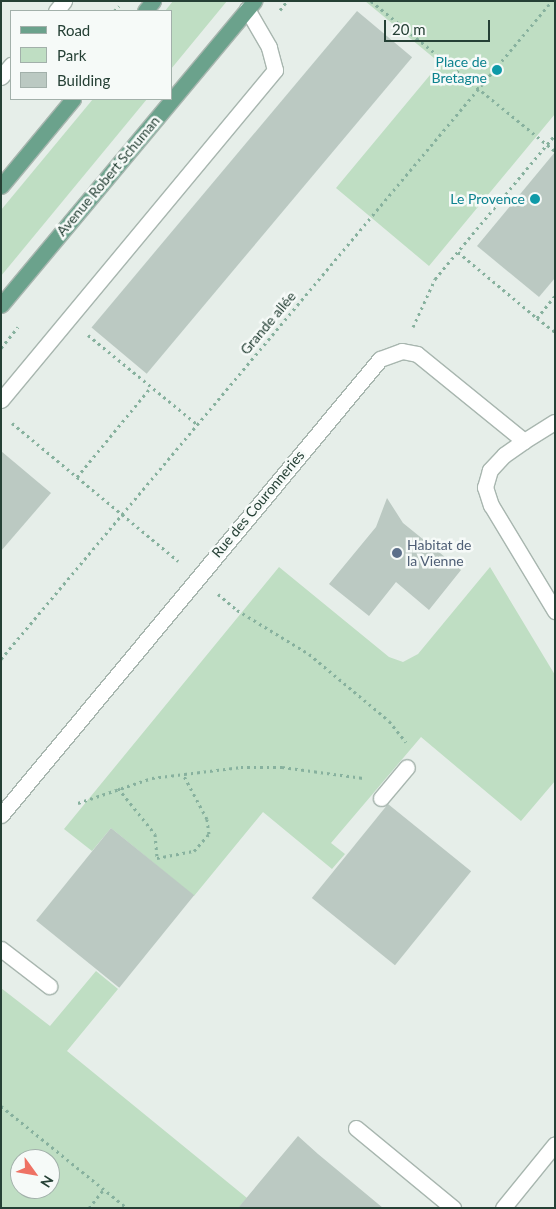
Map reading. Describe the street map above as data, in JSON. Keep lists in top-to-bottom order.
{
  "streets": {
    "main road": ["Avenue Robert Schuman"],
    "street": ["Rue des Couronneries"],
    "path": ["Grande allée"]
  },
  "places": ["Place de Bretagne", "Le Provence", "Habitat de la Vienne"],
  "legend": ["Road", "Park", "Building"],
  "scale_bar": "20 m",
  "north": "bottom right"
}
